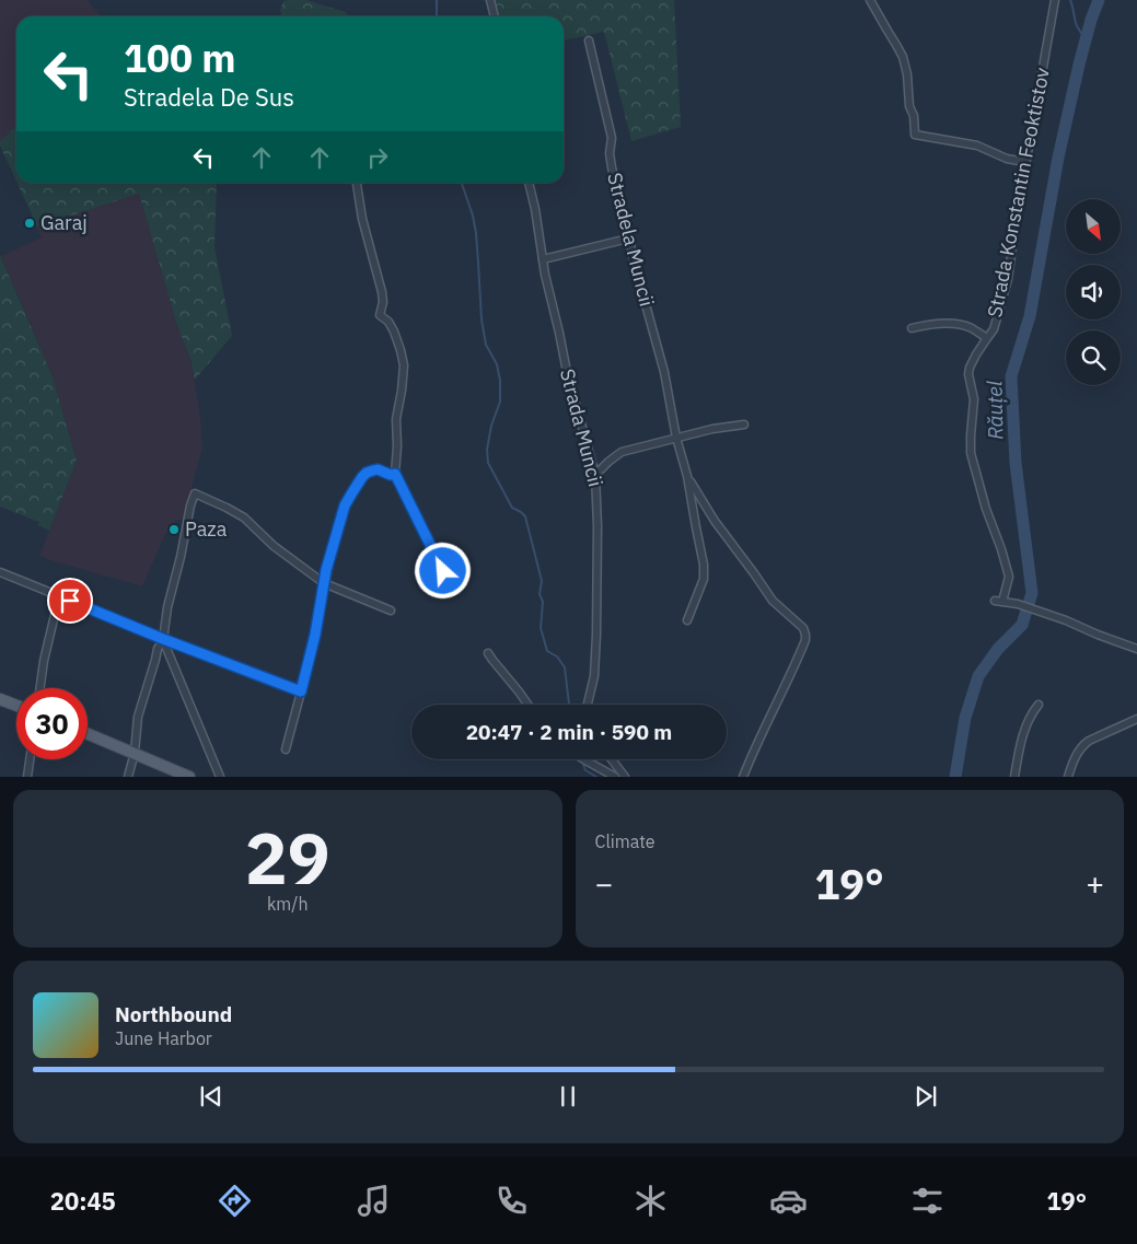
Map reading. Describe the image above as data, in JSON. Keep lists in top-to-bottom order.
{
  "streets": {
    "street": ["Strada Konstantin Feoktistov", "Stradela Muncii", "Strada Muncii"]
  },
  "water": ["Răuțel"],
  "places": ["Garaj", "Paza"],
  "north": "bottom right",
  "page": {
    "turn": ["100 m", "Stradela De Sus"],
    "limit": "30",
    "trip": "20:47 · 2 min · 590 m",
    "tile": [
      ["29", "km/h"],
      "Climate"
    ],
    "heat": ["−", "19°", "+"],
    "song": ["Northbound", "June Harbor"],
    "tabs": ["20:45", "19°"]
  }
}
